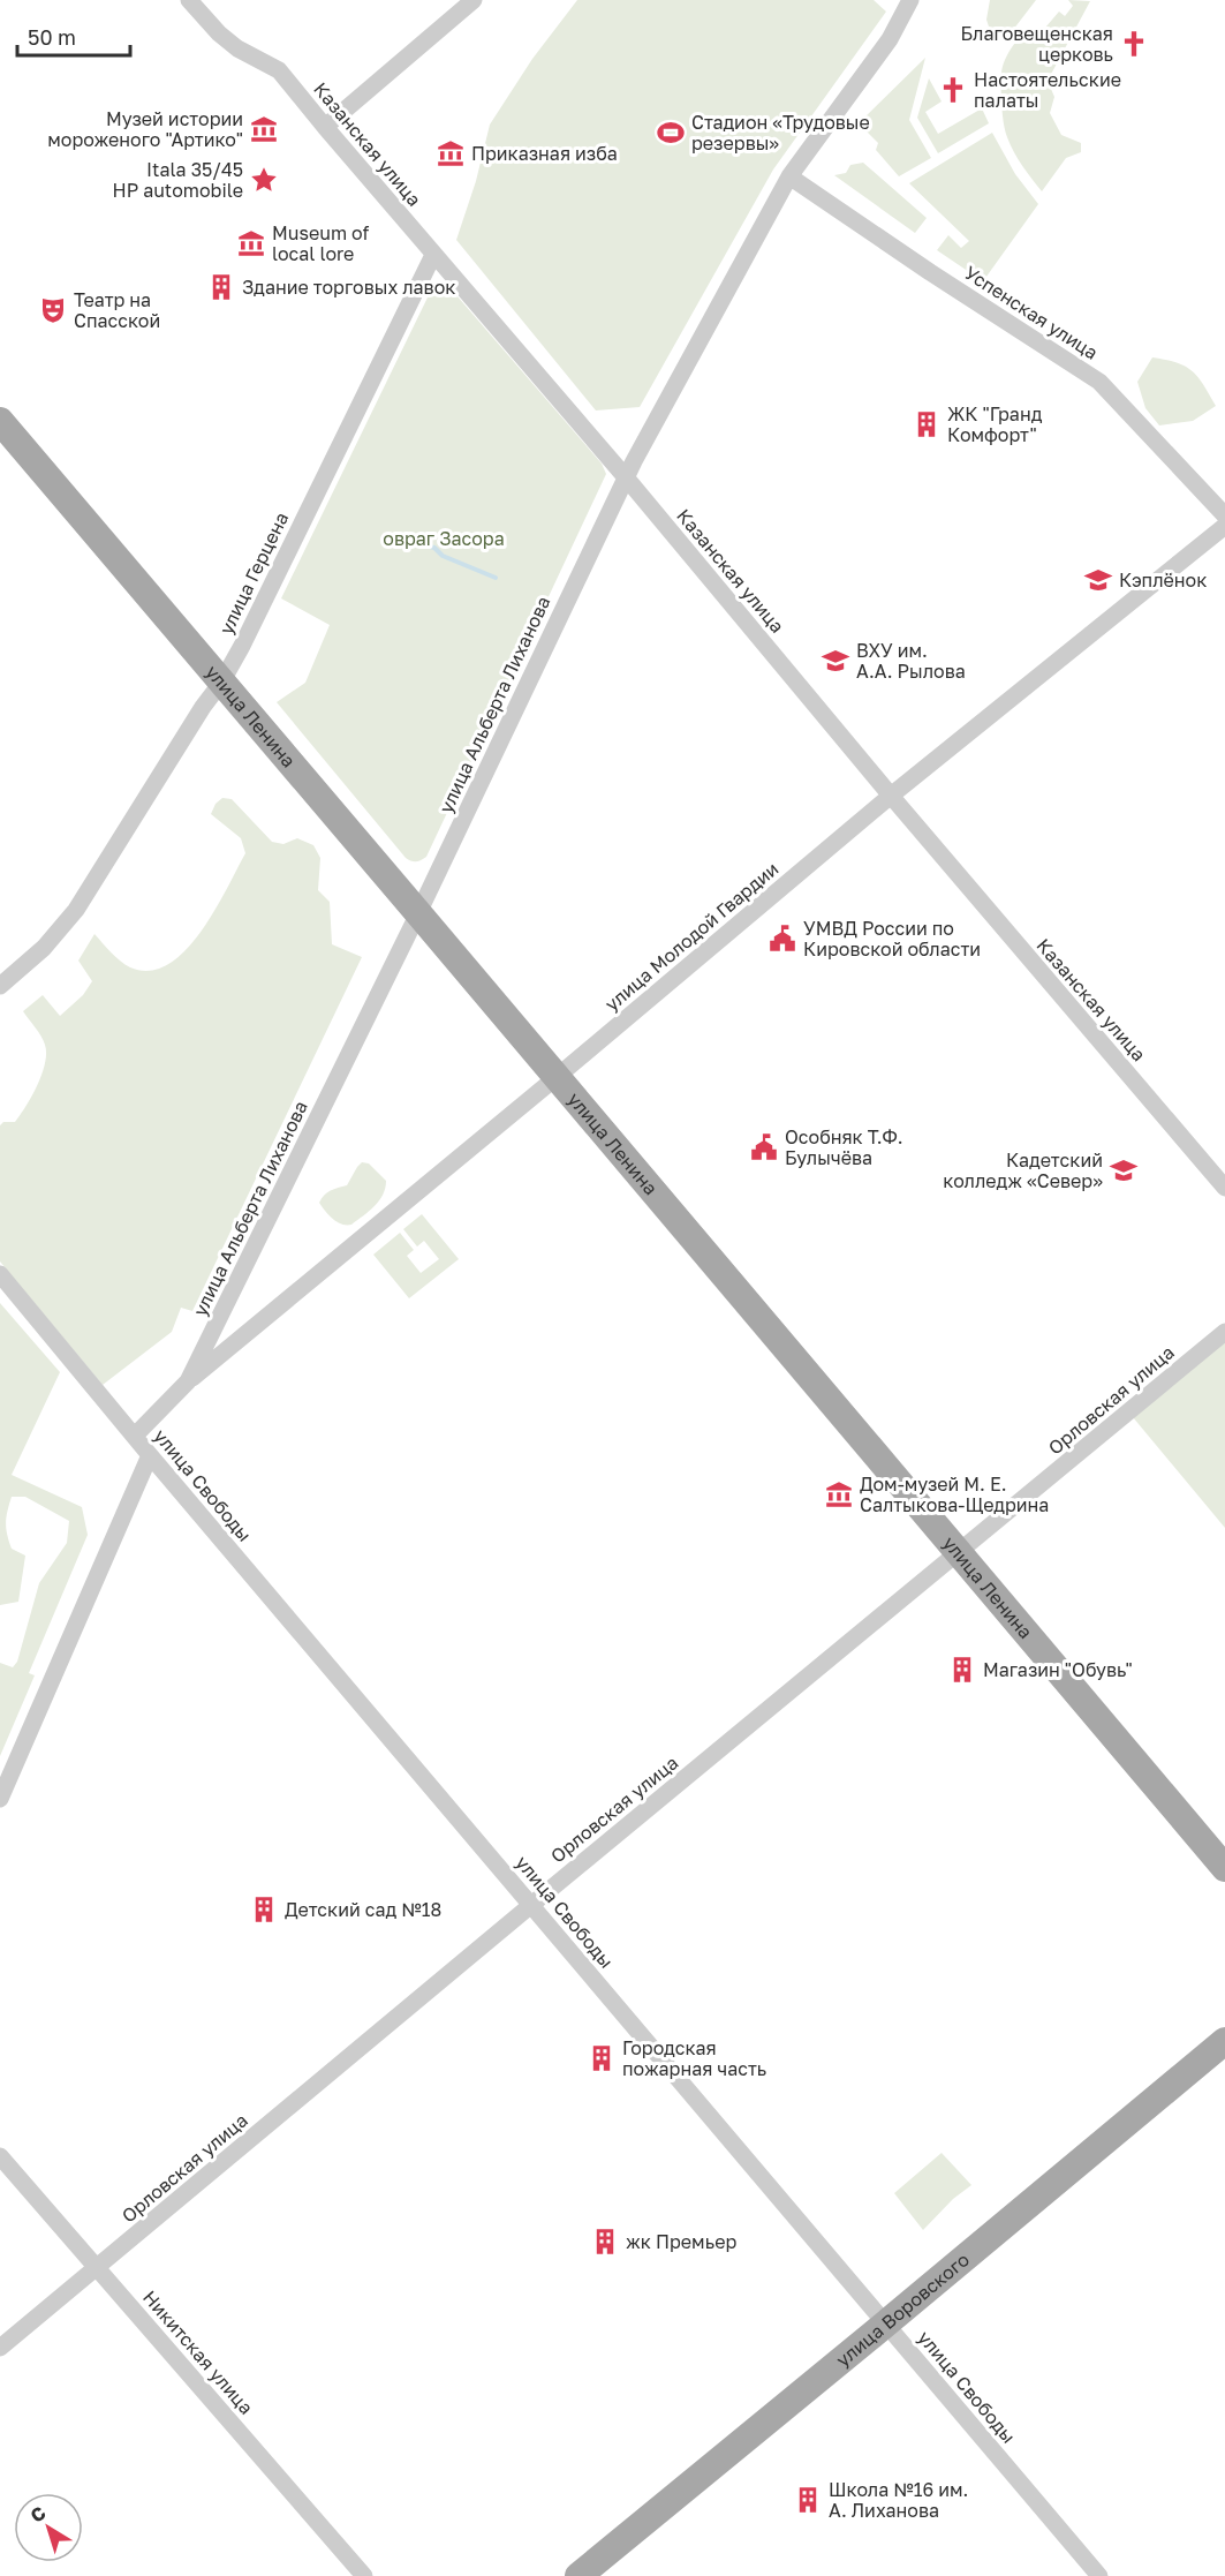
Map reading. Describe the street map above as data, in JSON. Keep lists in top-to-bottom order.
{
  "streets": {
    "main road": ["улица Ленина", "улица Воровского"],
    "street": [
      "Казанская улица",
      "Успенская улица",
      "улица Герцена",
      "улица Альберта Лиханова",
      "улица Молодой Гвардии",
      "Орловская улица",
      "улица Свободы",
      "Никитская улица"
    ]
  },
  "crossings": [
    ["Казанская улица", "улица Герцена"],
    ["Казанская улица", "улица Альберта Лиханова"],
    ["Казанская улица", "улица Молодой Гвардии"],
    ["Успенская улица", "улица Альберта Лиханова"],
    ["улица Герцена", "улица Ленина"],
    ["улица Альберта Лиханова", "улица Ленина"],
    ["улица Альберта Лиханова", "улица Молодой Гвардии"],
    ["улица Альберта Лиханова", "улица Свободы"],
    ["улица Ленина", "улица Молодой Гвардии"],
    ["улица Ленина", "Орловская улица"],
    ["Орловская улица", "улица Свободы"],
    ["Орловская улица", "Никитская улица"],
    ["улица Свободы", "улица Воровского"]
  ],
  "parks": ["овраг Засора"],
  "places": {
    "church": ["Благовещенская церковь", "Настоятельские палаты"],
    "museum": [
      "Музей истории мороженого \"Артико\"",
      "Приказная изба",
      "Museum of local lore",
      "Дом-музей М. Е. Салтыкова-Щедрина"
    ],
    "sports": ["Стадион «Трудовые резервы»"],
    "place": ["Itala 35/45 HP automobile"],
    "building": [
      "Здание торговых лавок",
      "ЖК \"Гранд Комфорт\"",
      "Магазин \"Обувь\"",
      "Детский сад №18",
      "Городская пожарная часть",
      "жк Премьер",
      "Школа №16 им. А. Лиханова"
    ],
    "theatre": ["Театр на Спасской"],
    "school or university": ["Кэплёнок", "ВХУ им. А.А. Рылова", "Кадетский колледж «Север»"],
    "public building": ["УМВД России по Кировской области", "Особняк Т.Ф. Булычёва"]
  },
  "scale_bar": "50 m",
  "north": "top left"
}
